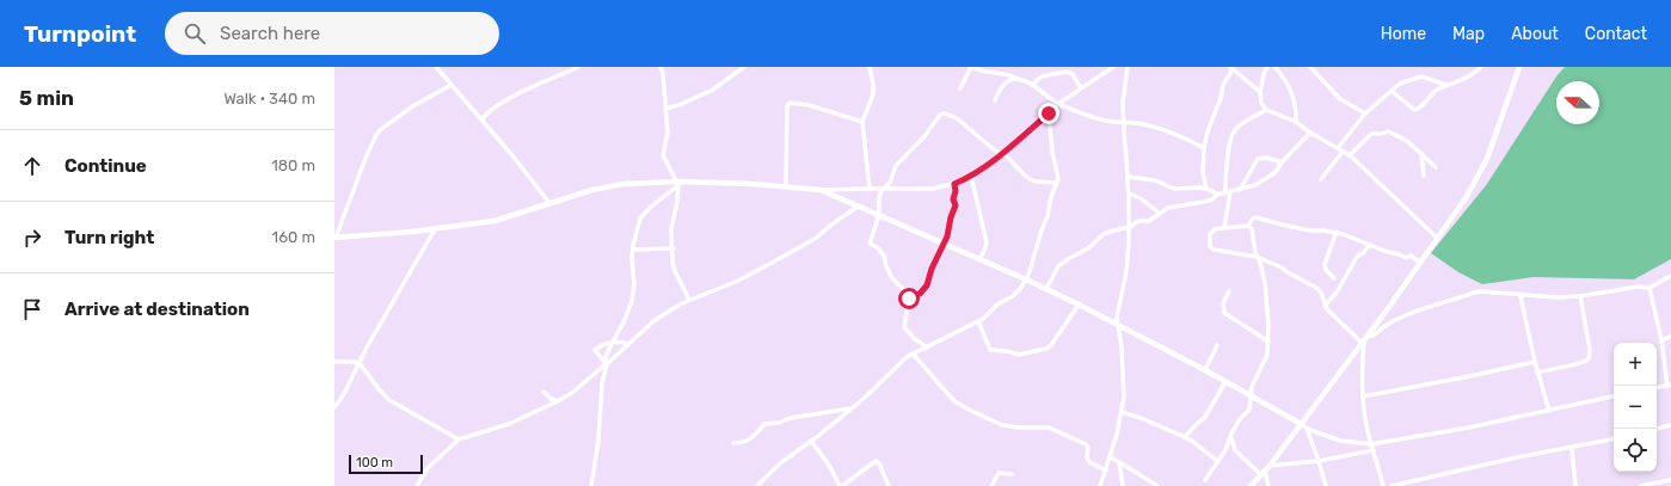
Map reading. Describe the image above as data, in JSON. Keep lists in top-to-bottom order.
{
  "scale_bar": "100 m",
  "north": "left",
  "page": {
    "header": "Turnpoint",
    "search": "Search here",
    "nav": [
      "Home",
      "Map",
      "About",
      "Contact"
    ],
    "heading": ["5 min", "Walk · 340 m"],
    "list": [
      ["Continue", "180 m"],
      ["Turn right", "160 m"],
      "Arrive at destination"
    ],
    "map_buttons": ["+", "−"],
    "scale": "100 m"
  }
}
